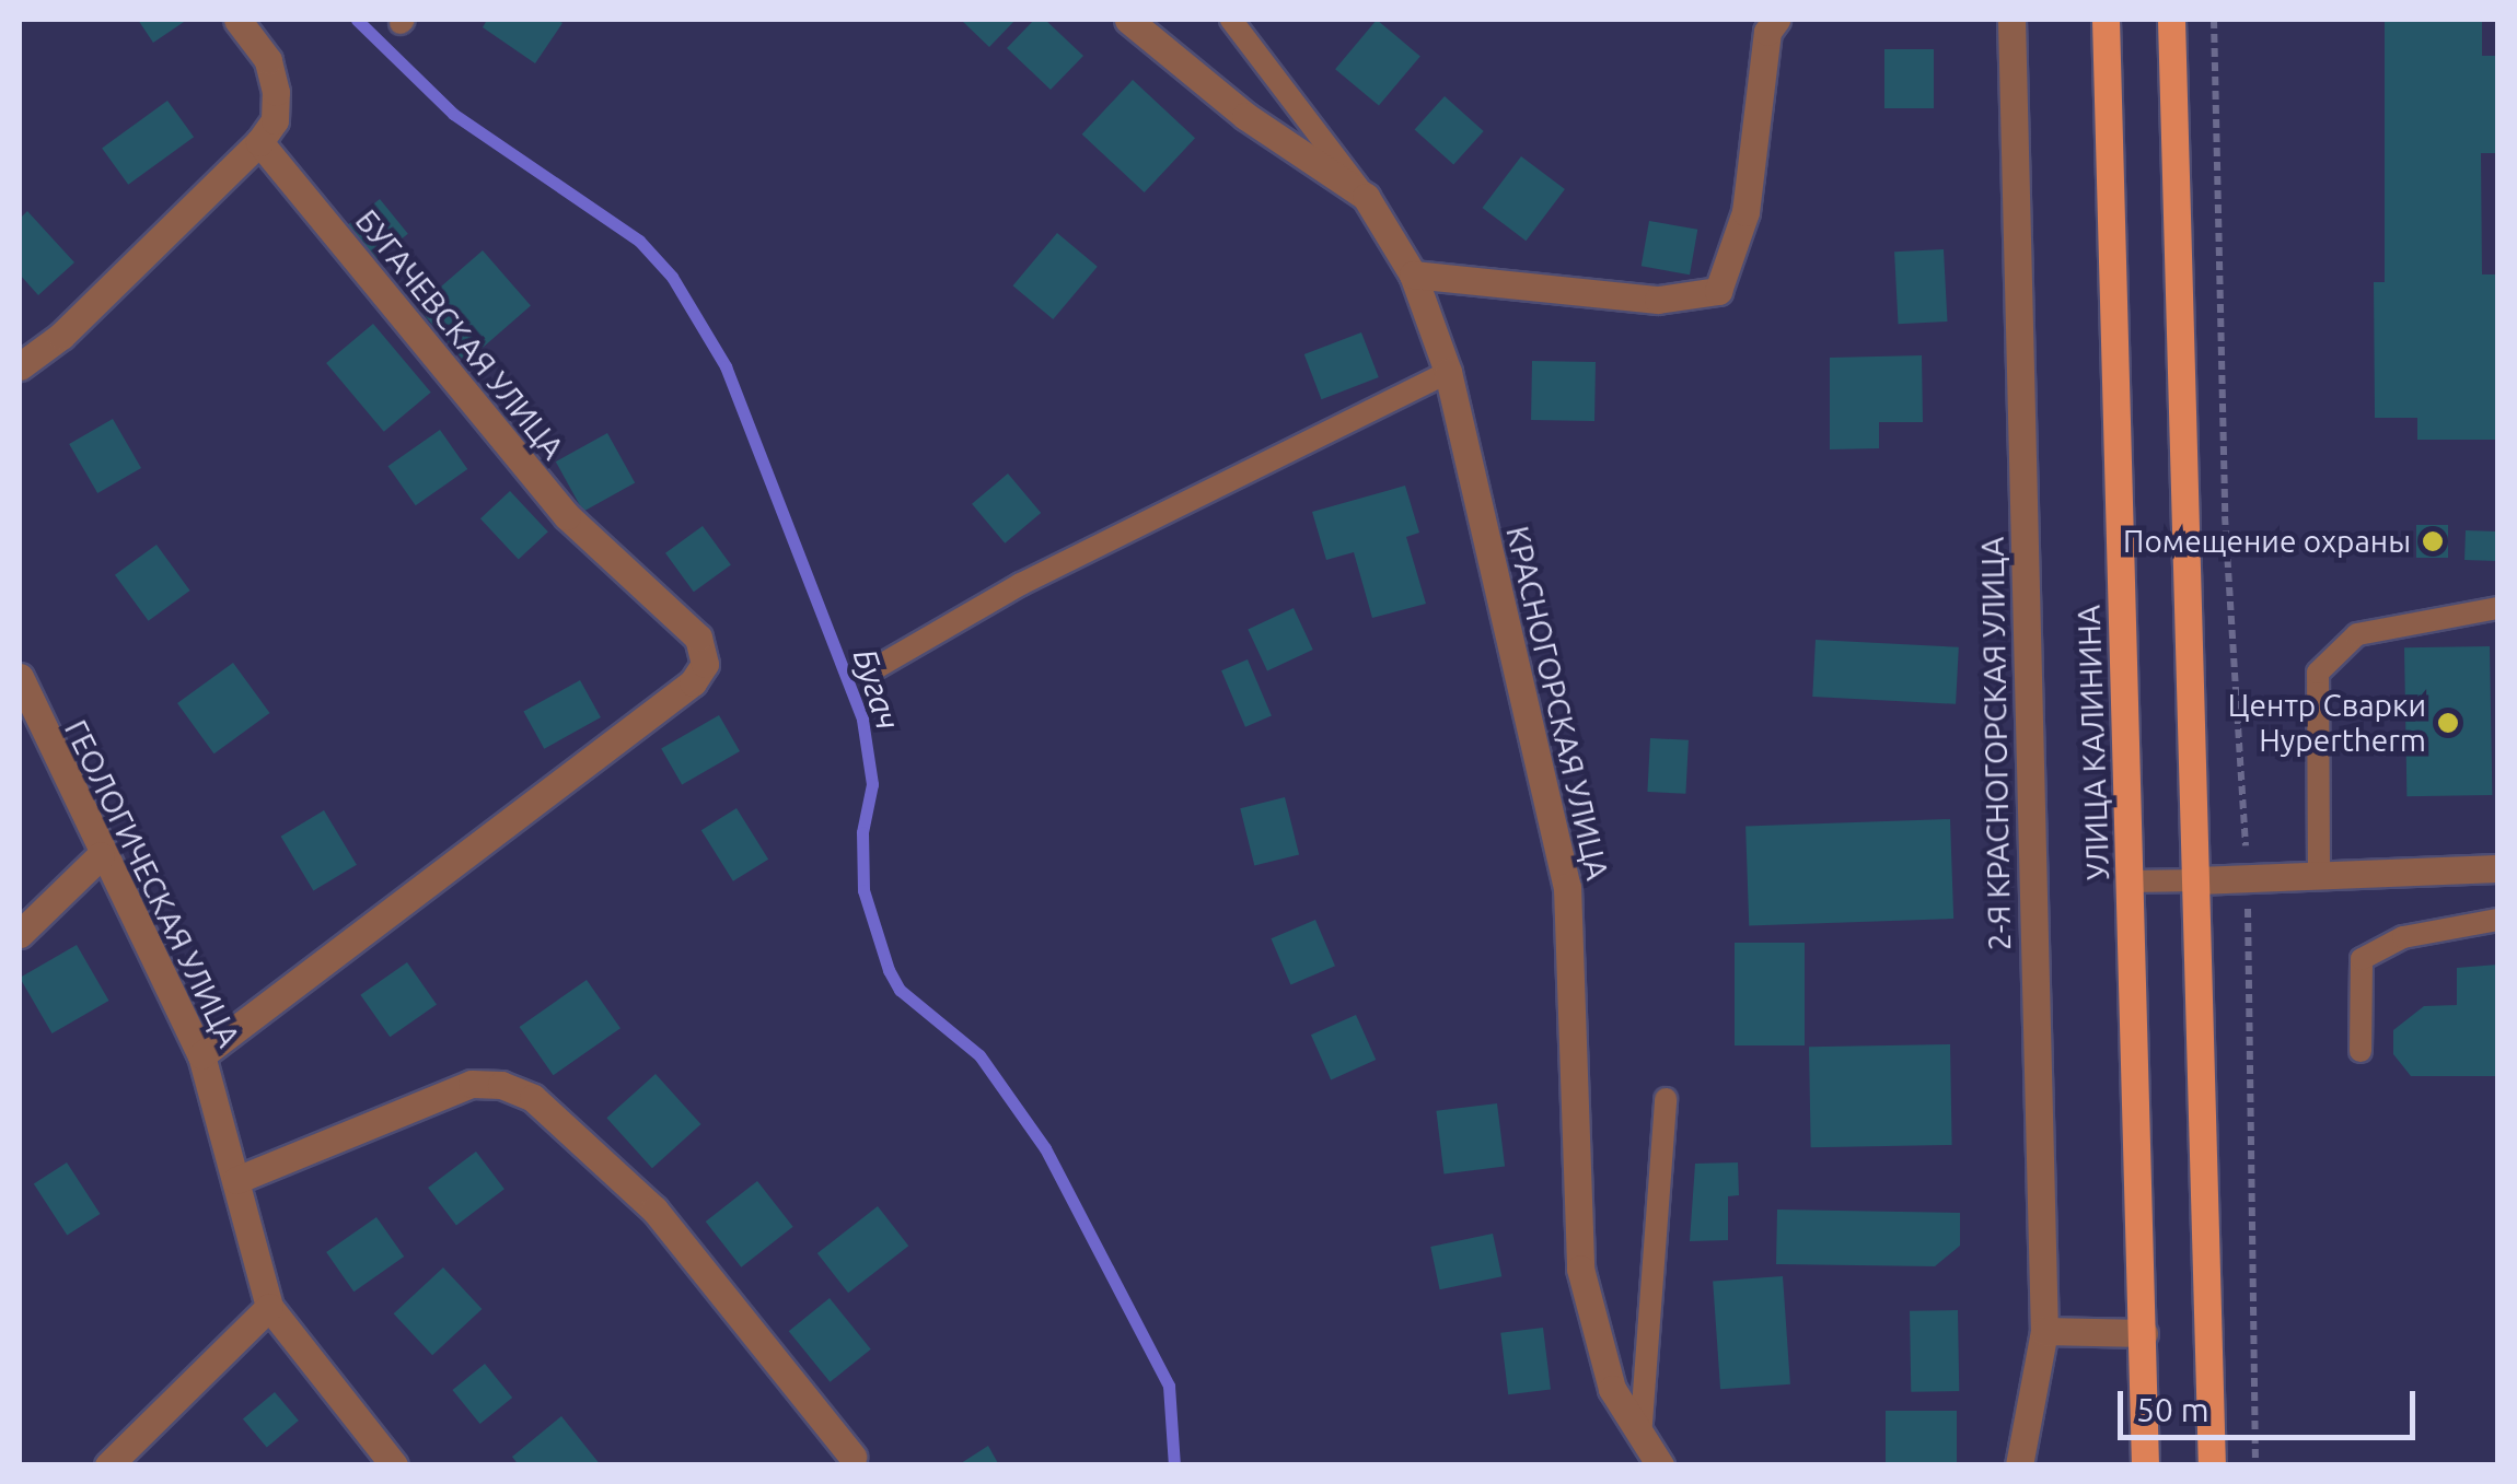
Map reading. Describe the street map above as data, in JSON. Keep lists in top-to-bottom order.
{
  "streets": {
    "main road": ["УЛИЦА КАЛИНИНА"],
    "street": [
      "БУГАЧЕВСКАЯ УЛИЦА",
      "КРАСНОГОРСКАЯ УЛИЦА",
      "2-Я КРАСНОГОРСКАЯ УЛИЦА",
      "ГЕОЛОГИЧЕСКАЯ УЛИЦА"
    ]
  },
  "crossings": [
    ["БУГАЧЕВСКАЯ УЛИЦА", "ГЕОЛОГИЧЕСКАЯ УЛИЦА"]
  ],
  "water": ["Бугач"],
  "places": ["Помещение охраны", "Центр Сварки Hypertherm"],
  "scale_bar": "50 m"
}
